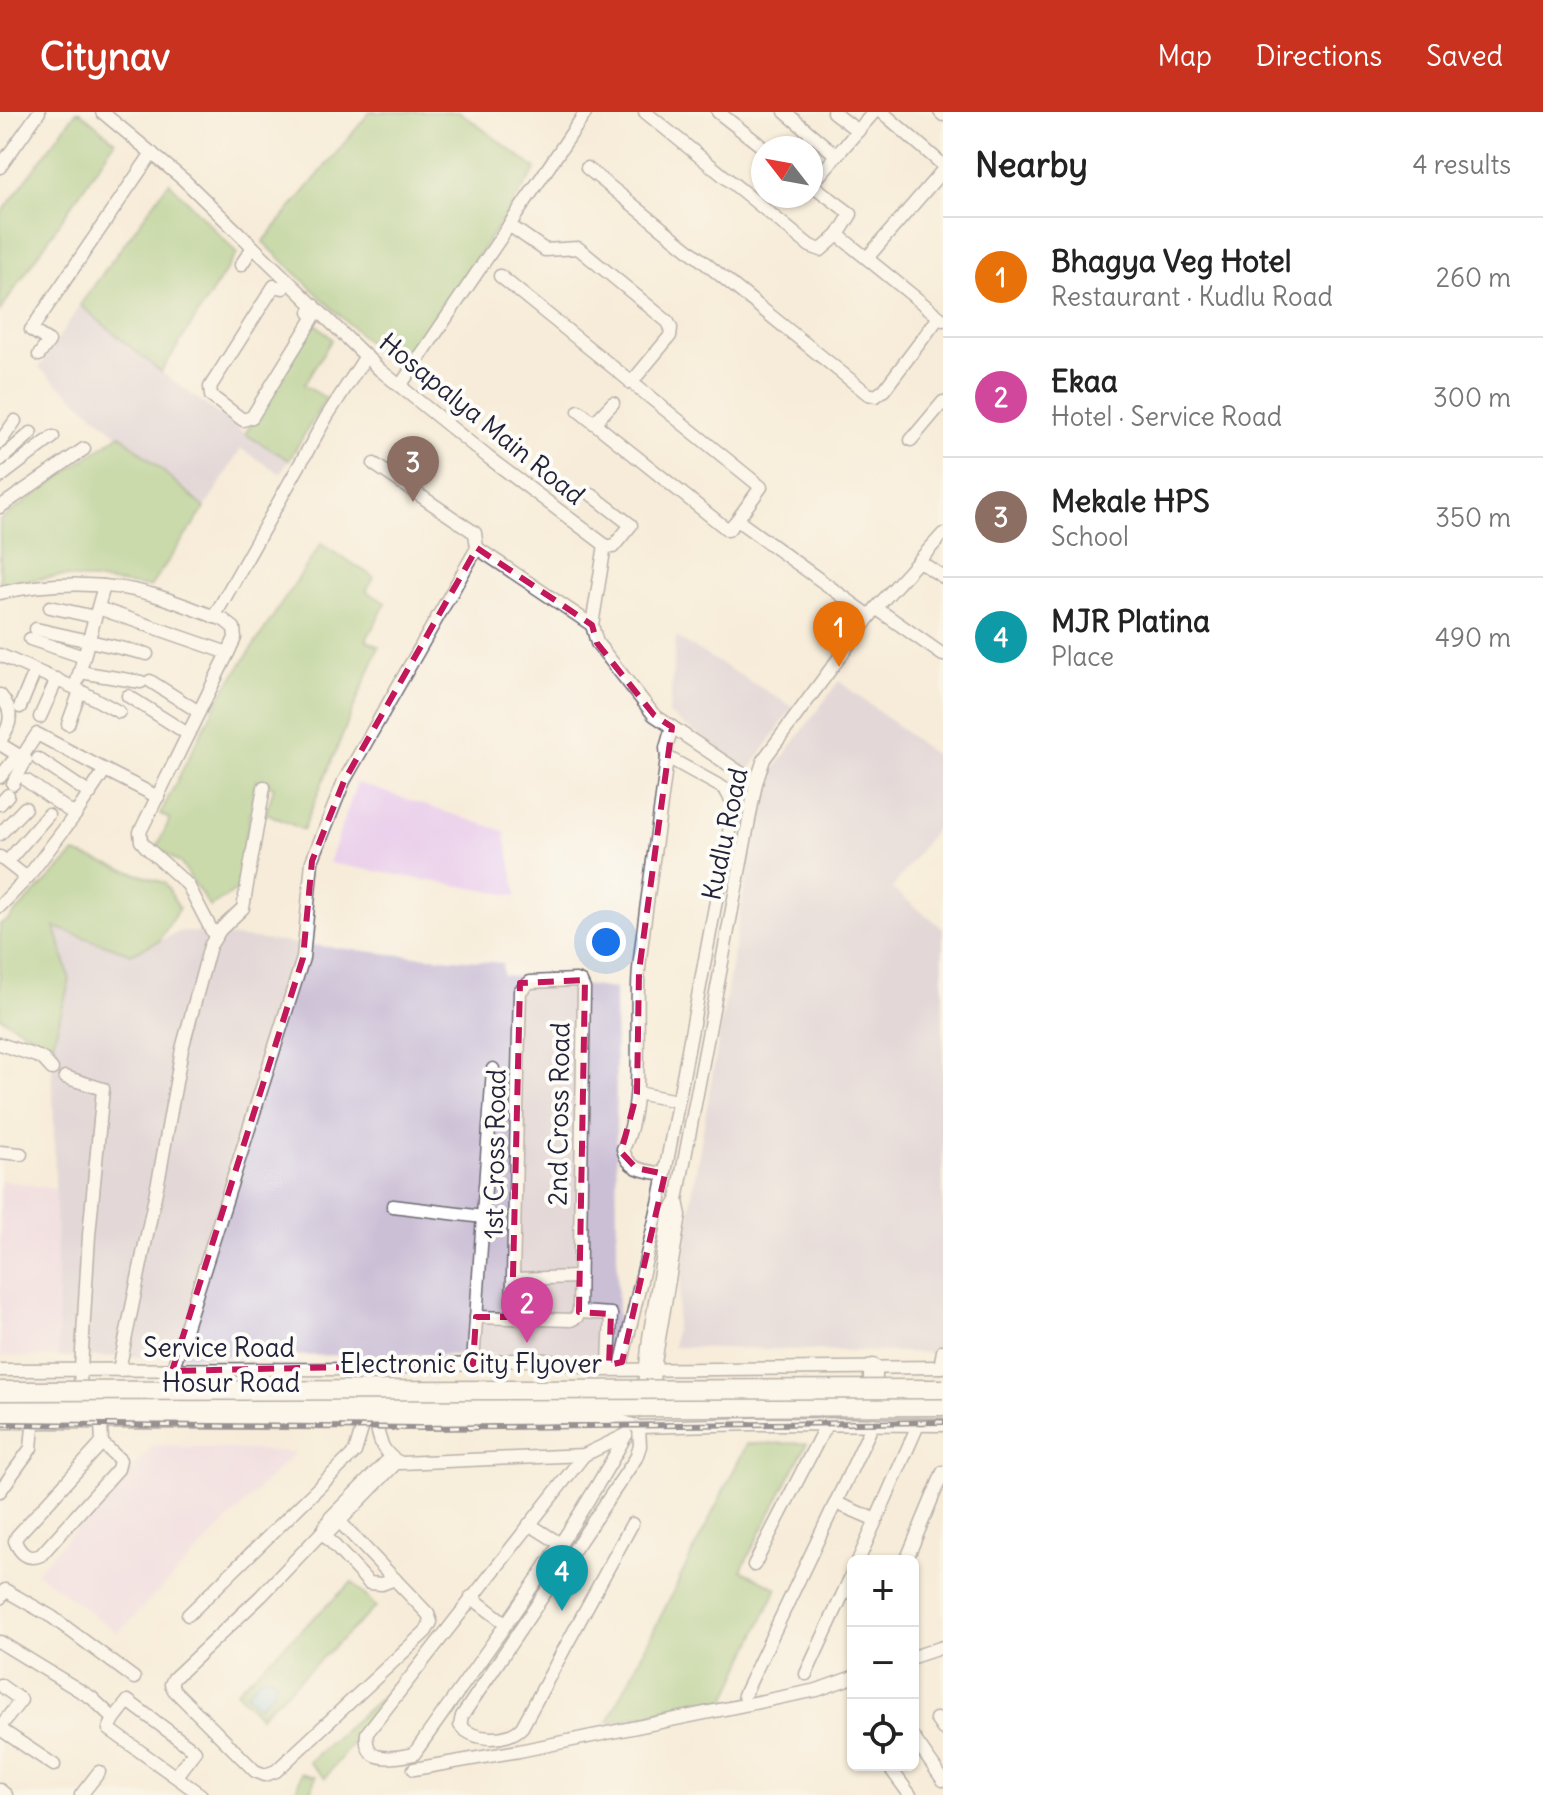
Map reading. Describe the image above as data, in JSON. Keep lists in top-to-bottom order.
{
  "streets": {
    "highway": ["Electronic City Flyover", "Hosur Road"],
    "street": [
      "Hosapalya Main Road",
      "Kudlu Road",
      "2nd Cross Road",
      "1st Cross Road",
      "Service Road"
    ]
  },
  "crossings": [
    ["Kudlu Road", "Hosur Road"],
    ["2nd Cross Road", "1st Cross Road"],
    ["Service Road", "Hosur Road"],
    ["Electronic City Flyover", "Hosur Road"]
  ],
  "north": "top left",
  "page": {
    "header": "Citynav",
    "nav": ["Map", "Directions", "Saved"],
    "heading": ["Nearby", "4 results"],
    "list": [
      {
        "mark": "1",
        "name": "Bhagya Veg Hotel",
        "note": "Restaurant · Kudlu Road",
        "value": "260 m"
      },
      {
        "mark": "2",
        "name": "Ekaa",
        "note": "Hotel · Service Road",
        "value": "300 m"
      },
      {
        "mark": "3",
        "name": "Mekale HPS",
        "note": "School",
        "value": "350 m"
      },
      {
        "mark": "4",
        "name": "MJR Platina",
        "note": "Place",
        "value": "490 m"
      }
    ],
    "pins": [
      "3",
      "1",
      "2",
      "4"
    ],
    "map_buttons": ["+", "−"]
  }
}
